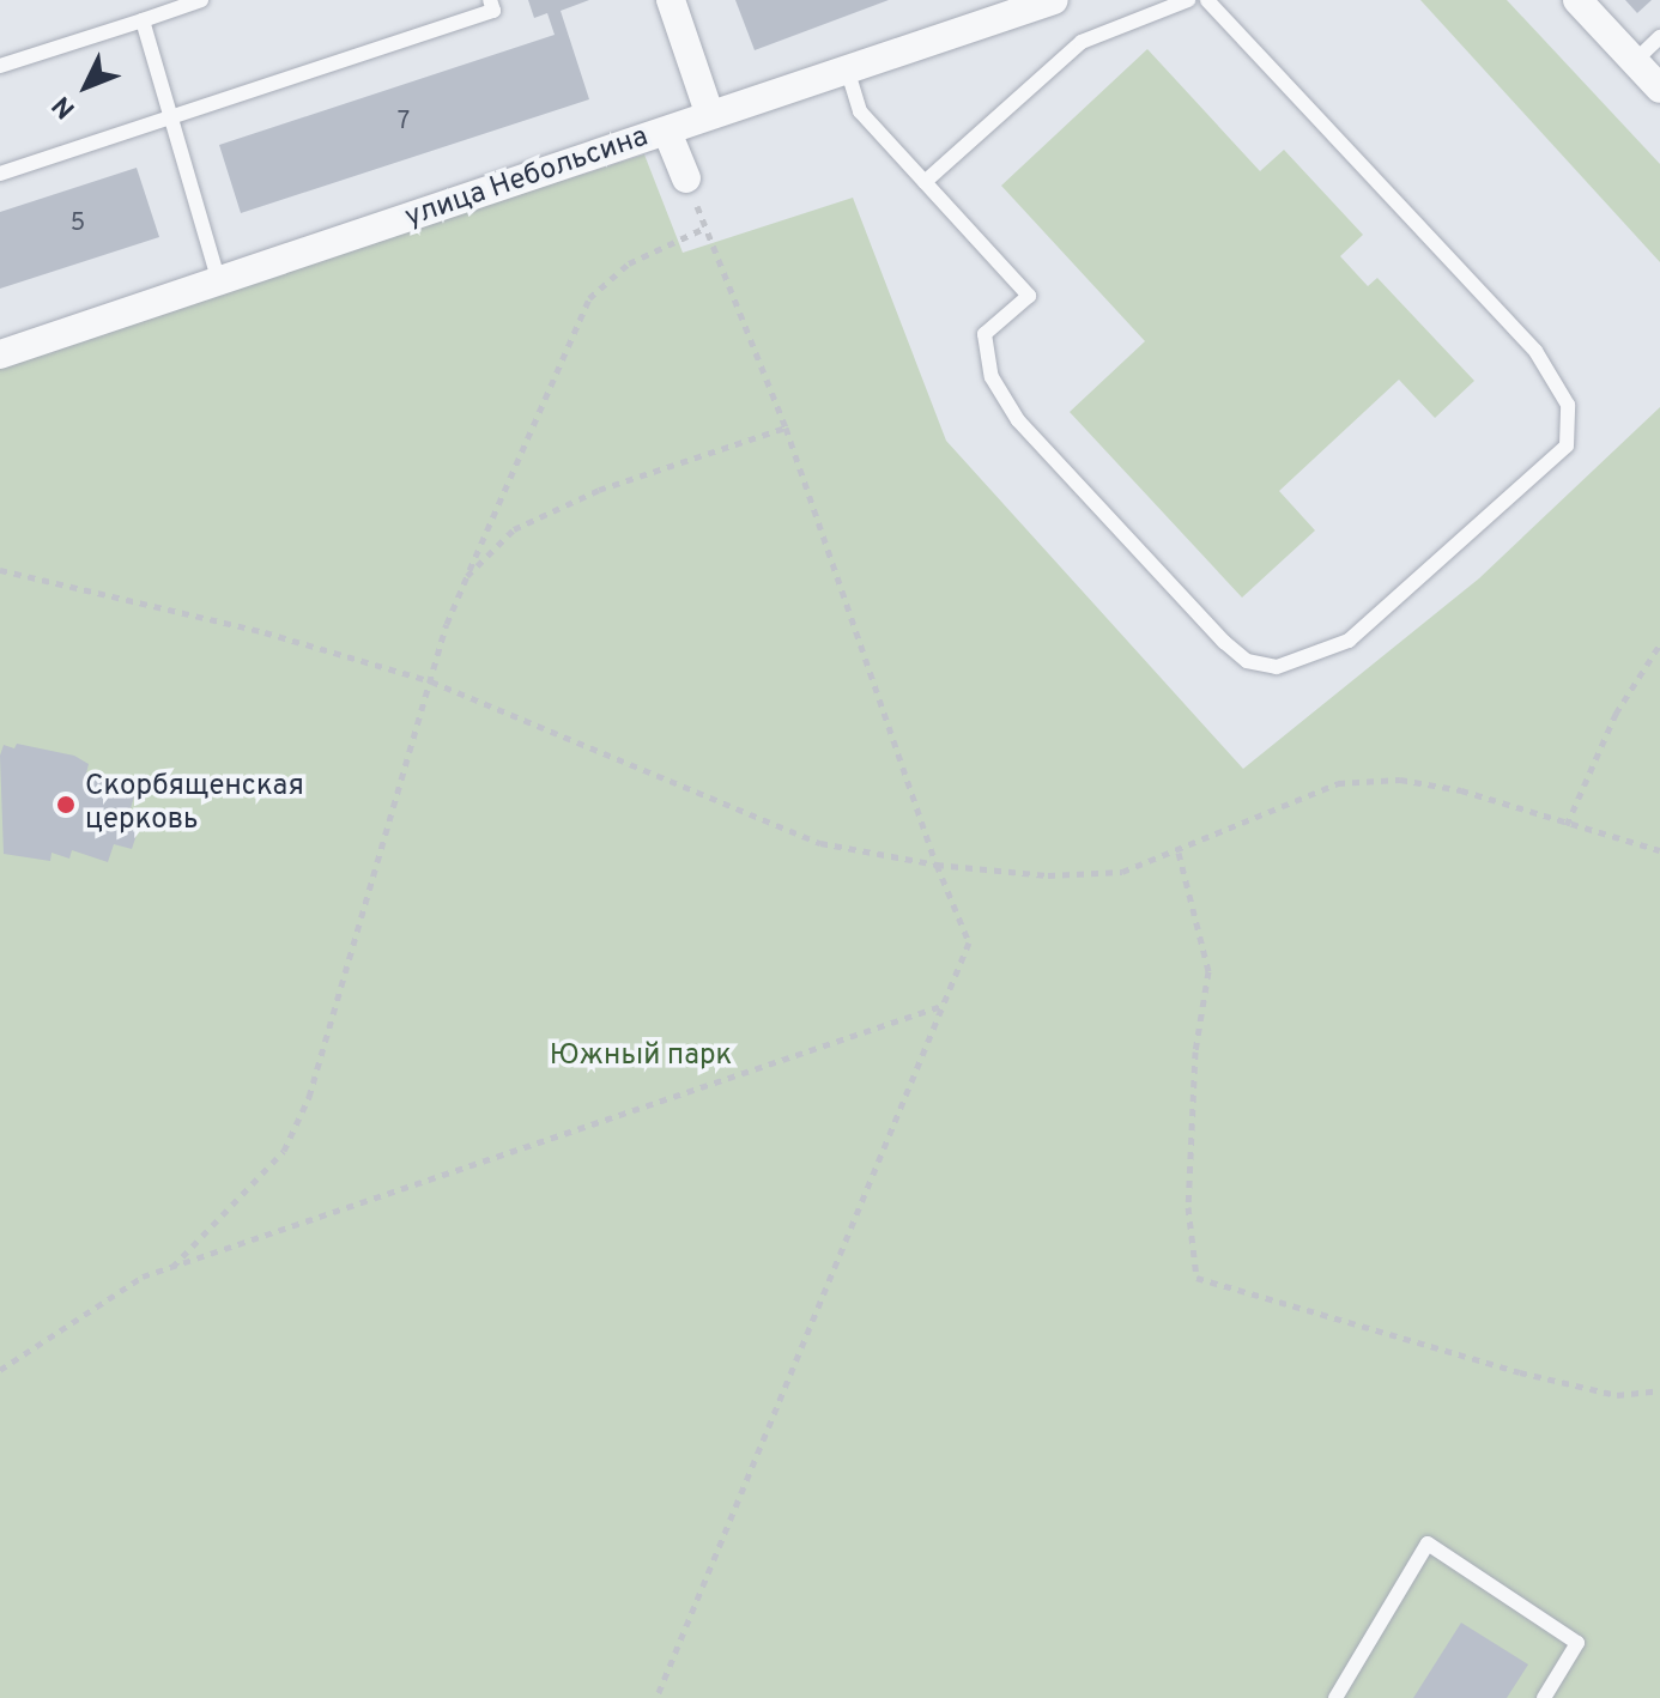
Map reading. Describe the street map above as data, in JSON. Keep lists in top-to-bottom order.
{
  "streets": {
    "street": ["улица Небольсина"]
  },
  "parks": ["Южный парк"],
  "places": ["Скорбященская церковь"],
  "house_numbers": ["7", "5"],
  "north": "bottom left"
}
